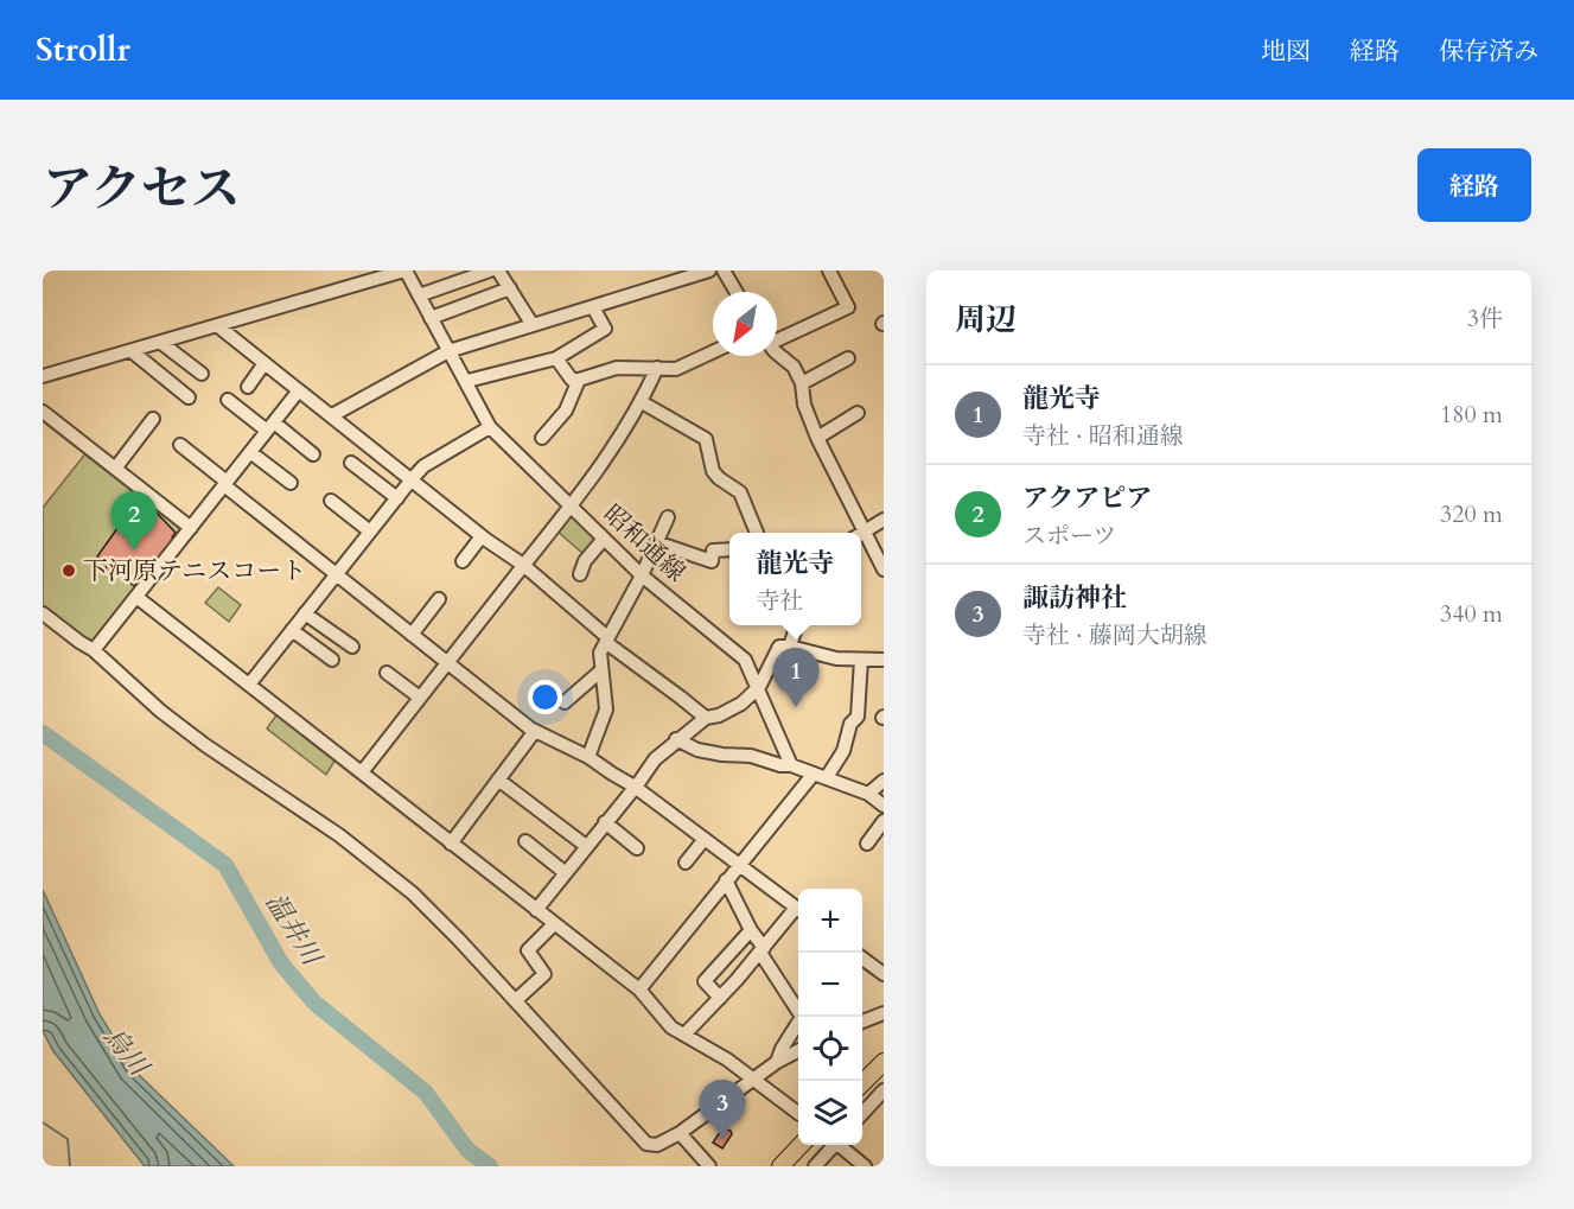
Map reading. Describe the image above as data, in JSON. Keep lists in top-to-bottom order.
{
  "streets": {
    "street": ["昭和通線"]
  },
  "water": ["温井川", "烏川"],
  "places": ["下河原テニスコート"],
  "north": "bottom left",
  "page": {
    "header": "Strollr",
    "nav": ["地図", "経路", "保存済み"],
    "title": "アクセス",
    "buttons": "経路",
    "heading": ["周辺", "3件"],
    "list": [
      {
        "mark": "1",
        "name": "龍光寺",
        "note": "寺社 · 昭和通線",
        "value": "180 m"
      },
      {
        "mark": "2",
        "name": "アクアピア",
        "note": "スポーツ",
        "value": "320 m"
      },
      {
        "mark": "3",
        "name": "諏訪神社",
        "note": "寺社 · 藤岡大胡線",
        "value": "340 m"
      }
    ],
    "pins": ["2", "1", "3"],
    "popup": ["龍光寺", "寺社"],
    "map_buttons": ["+", "−"]
  }
}
